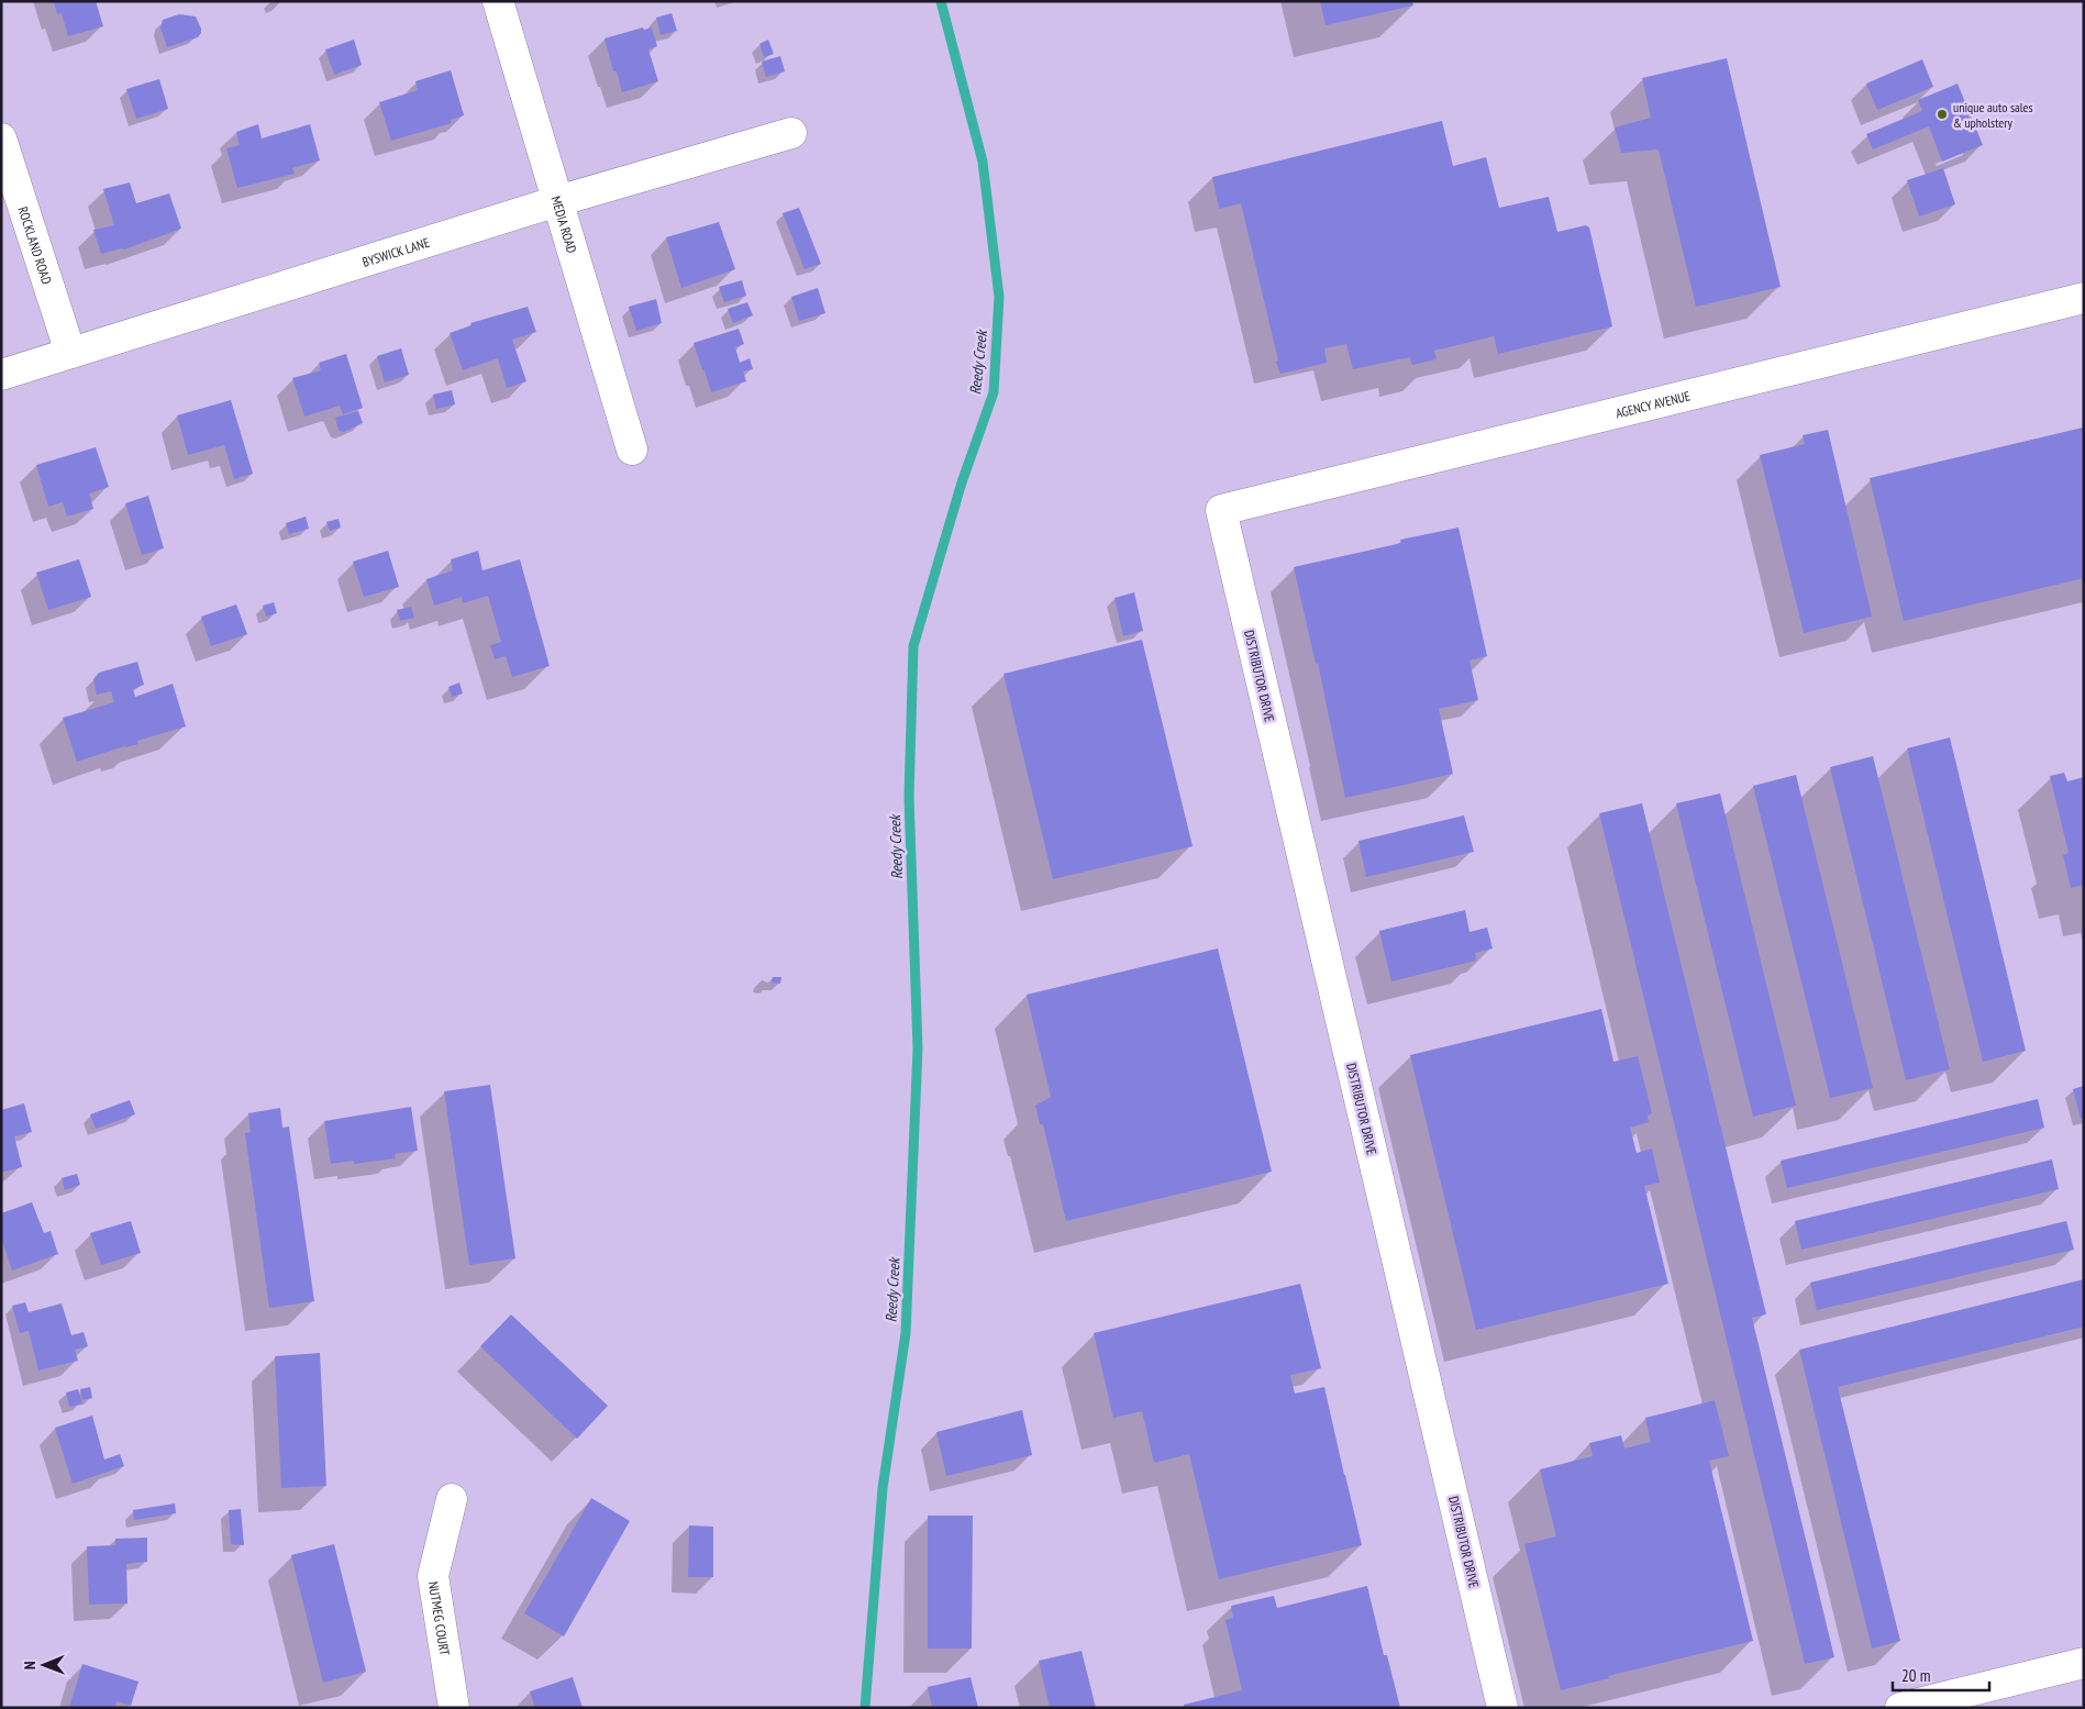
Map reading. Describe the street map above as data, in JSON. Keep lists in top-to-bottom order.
{
  "streets": {
    "street": [
      "MEDIA ROAD",
      "ROCKLAND ROAD",
      "BYSWICK LANE",
      "AGENCY AVENUE",
      "DISTRIBUTOR DRIVE",
      "NUTMEG COURT"
    ]
  },
  "crossings": [
    ["MEDIA ROAD", "BYSWICK LANE"],
    ["ROCKLAND ROAD", "BYSWICK LANE"],
    ["AGENCY AVENUE", "DISTRIBUTOR DRIVE"]
  ],
  "water": ["Reedy Creek"],
  "places": ["unique auto sales & upholstery"],
  "scale_bar": "20 m",
  "north": "left"
}
